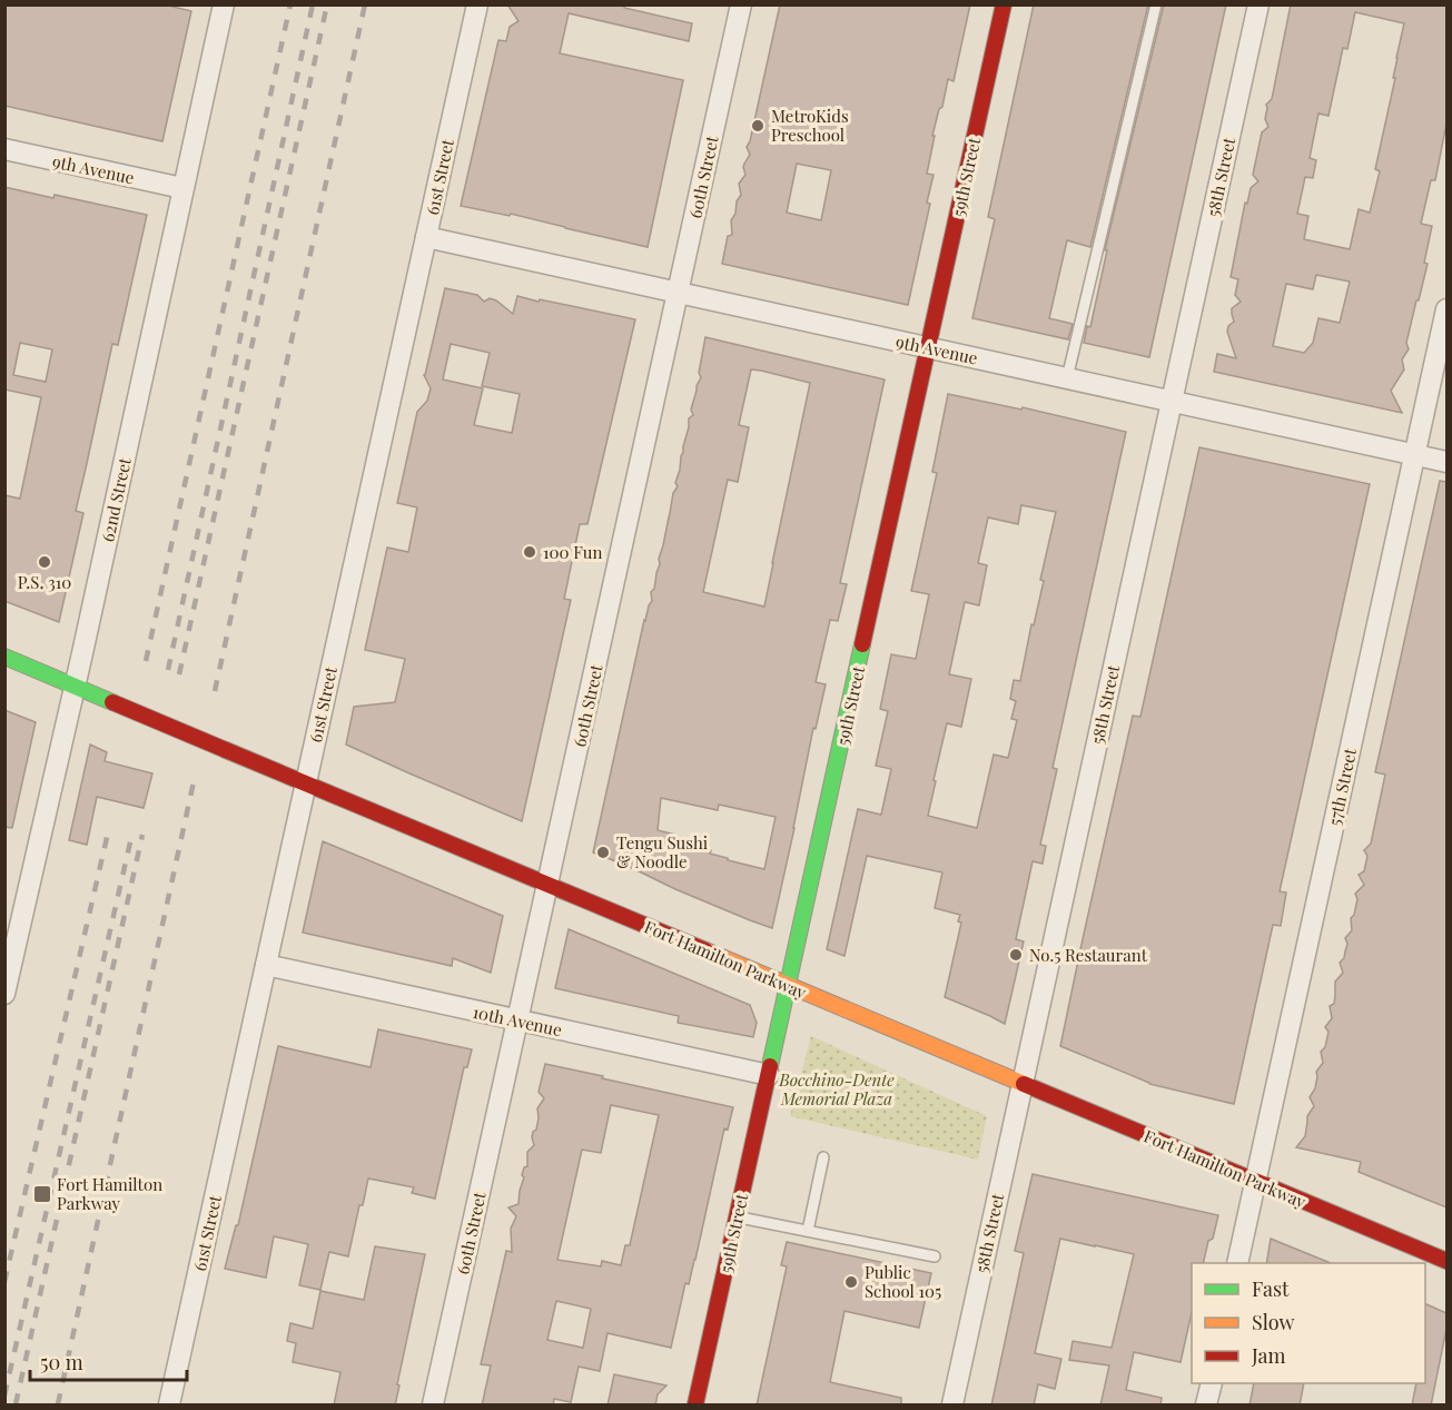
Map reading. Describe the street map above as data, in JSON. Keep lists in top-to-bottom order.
{
  "streets": {
    "main road": ["59th Street", "Fort Hamilton Parkway"],
    "street": [
      "9th Avenue",
      "61st Street",
      "60th Street",
      "58th Street",
      "62nd Street",
      "57th Street",
      "10th Avenue"
    ]
  },
  "crossings": [
    ["9th Avenue", "61st Street"],
    ["9th Avenue", "60th Street"],
    ["9th Avenue", "59th Street"],
    ["9th Avenue", "58th Street"],
    ["9th Avenue", "62nd Street"],
    ["9th Avenue", "57th Street"],
    ["61st Street", "Fort Hamilton Parkway"],
    ["61st Street", "10th Avenue"],
    ["60th Street", "Fort Hamilton Parkway"],
    ["60th Street", "10th Avenue"],
    ["59th Street", "Fort Hamilton Parkway"],
    ["59th Street", "10th Avenue"],
    ["58th Street", "Fort Hamilton Parkway"],
    ["62nd Street", "Fort Hamilton Parkway"],
    ["57th Street", "Fort Hamilton Parkway"]
  ],
  "parks": ["Bocchino-Dente Memorial Plaza"],
  "places": {
    "other": [
      "MetroKids Preschool",
      "100 Fun",
      "P.S. 310",
      "Tengu Sushi & Noodle",
      "No.5 Restaurant",
      "Public School 105"
    ],
    "transit": ["Fort Hamilton Parkway"]
  },
  "legend": ["Fast", "Slow", "Jam"],
  "scale_bar": "50 m"
}
